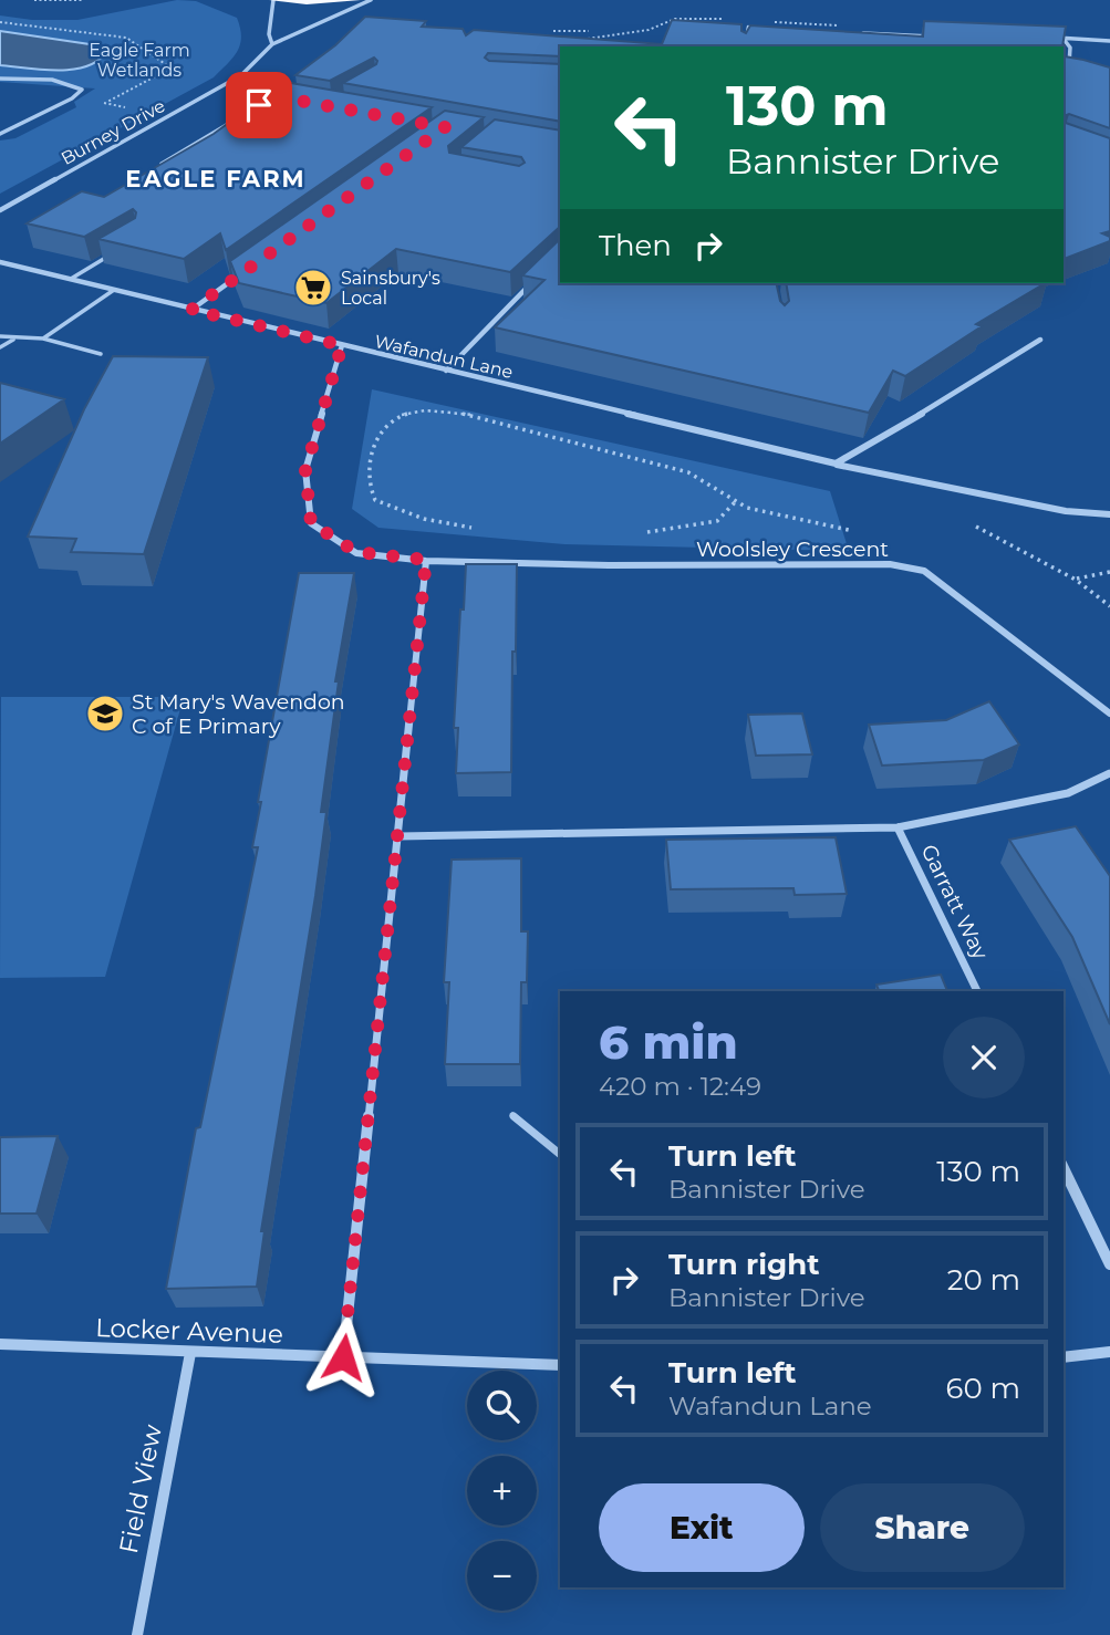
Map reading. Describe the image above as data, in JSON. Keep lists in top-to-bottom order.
{
  "streets": {
    "street": [
      "Burney Drive",
      "Wafandun Lane",
      "Woolsley Crescent",
      "Garratt Way",
      "Locker Avenue",
      "Field View"
    ]
  },
  "crossings": [
    ["Wafandun Lane", "Woolsley Crescent"],
    ["Locker Avenue", "Field View"]
  ],
  "districts": ["EAGLE FARM"],
  "parks": ["Eagle Farm Wetlands"],
  "places": {
    "supermarket": ["Sainsbury's Local"],
    "school or university": ["St Mary's Wavendon C of E Primary"]
  },
  "page": {
    "turn": ["130 m", "Bannister Drive"],
    "then": "Then",
    "heading": ["6 min", "420 m · 12:49"],
    "list": [
      {
        "name": "Turn left",
        "note": "Bannister Drive",
        "value": "130 m"
      },
      {
        "name": "Turn right",
        "note": "Bannister Drive",
        "value": "20 m"
      },
      {
        "name": "Turn left",
        "note": "Wafandun Lane",
        "value": "60 m"
      }
    ],
    "map_buttons": ["+", "−"],
    "buttons": ["Exit", "Share"]
  }
}
